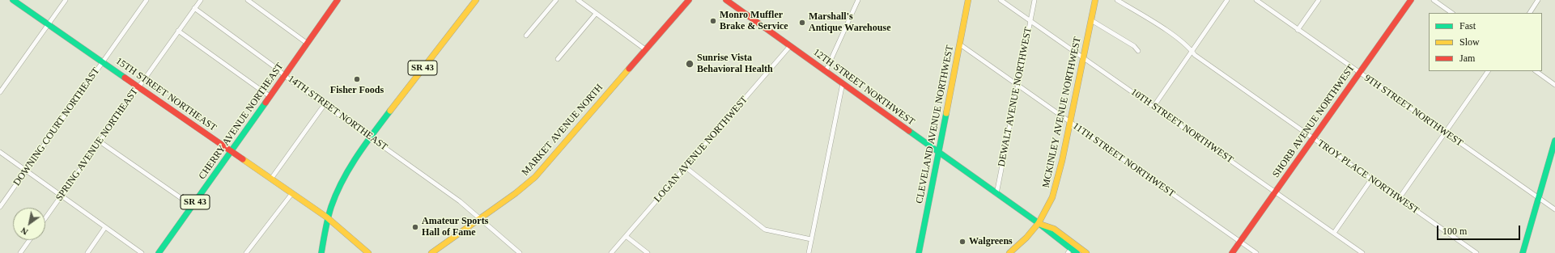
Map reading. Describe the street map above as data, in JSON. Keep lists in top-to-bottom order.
{
  "streets": {
    "main road": [
      "SR 43",
      "12TH STREET NORTHWEST",
      "15TH STREET NORTHEAST",
      "MCKINLEY AVENUE NORTHWEST",
      "CHERRY AVENUE NORTHEAST",
      "SHORB AVENUE NORTHWEST",
      "CLEVELAND AVENUE NORTHWEST",
      "MARKET AVENUE NORTH"
    ],
    "street": [
      "DEWALT AVENUE NORTHWEST",
      "9TH STREET NORTHWEST",
      "14TH STREET NORTHEAST",
      "10TH STREET NORTHWEST",
      "DOWNING COURT NORTHEAST",
      "SPRING AVENUE NORTHEAST",
      "LOGAN AVENUE NORTHWEST",
      "11TH STREET NORTHWEST",
      "TROY PLACE NORTHWEST"
    ]
  },
  "crossings": [
    ["SR 43", "15TH STREET NORTHEAST"],
    ["SR 43", "14TH STREET NORTHEAST"],
    ["12TH STREET NORTHWEST", "DEWALT AVENUE NORTHWEST"],
    ["12TH STREET NORTHWEST", "MCKINLEY AVENUE NORTHWEST"],
    ["12TH STREET NORTHWEST", "CLEVELAND AVENUE NORTHWEST"],
    ["12TH STREET NORTHWEST", "LOGAN AVENUE NORTHWEST"],
    ["15TH STREET NORTHEAST", "CHERRY AVENUE NORTHEAST"],
    ["15TH STREET NORTHEAST", "DOWNING COURT NORTHEAST"],
    ["15TH STREET NORTHEAST", "SPRING AVENUE NORTHEAST"],
    ["DEWALT AVENUE NORTHWEST", "10TH STREET NORTHWEST"],
    ["DEWALT AVENUE NORTHWEST", "11TH STREET NORTHWEST"],
    ["9TH STREET NORTHWEST", "SHORB AVENUE NORTHWEST"],
    ["MCKINLEY AVENUE NORTHWEST", "10TH STREET NORTHWEST"],
    ["MCKINLEY AVENUE NORTHWEST", "11TH STREET NORTHWEST"],
    ["14TH STREET NORTHEAST", "CHERRY AVENUE NORTHEAST"],
    ["14TH STREET NORTHEAST", "MARKET AVENUE NORTH"],
    ["14TH STREET NORTHEAST", "SPRING AVENUE NORTHEAST"],
    ["SHORB AVENUE NORTHWEST", "10TH STREET NORTHWEST"],
    ["SHORB AVENUE NORTHWEST", "11TH STREET NORTHWEST"],
    ["SHORB AVENUE NORTHWEST", "TROY PLACE NORTHWEST"],
    ["CLEVELAND AVENUE NORTHWEST", "11TH STREET NORTHWEST"]
  ],
  "places": [
    "Monro Muffler Brake & Service",
    "Marshall's Antique Warehouse",
    "Sunrise Vista Behavioral Health",
    "Fisher Foods",
    "Amateur Sports Hall of Fame",
    "Walgreens"
  ],
  "legend": ["Fast", "Slow", "Jam"],
  "scale_bar": "100 m",
  "north": "bottom left"
}
